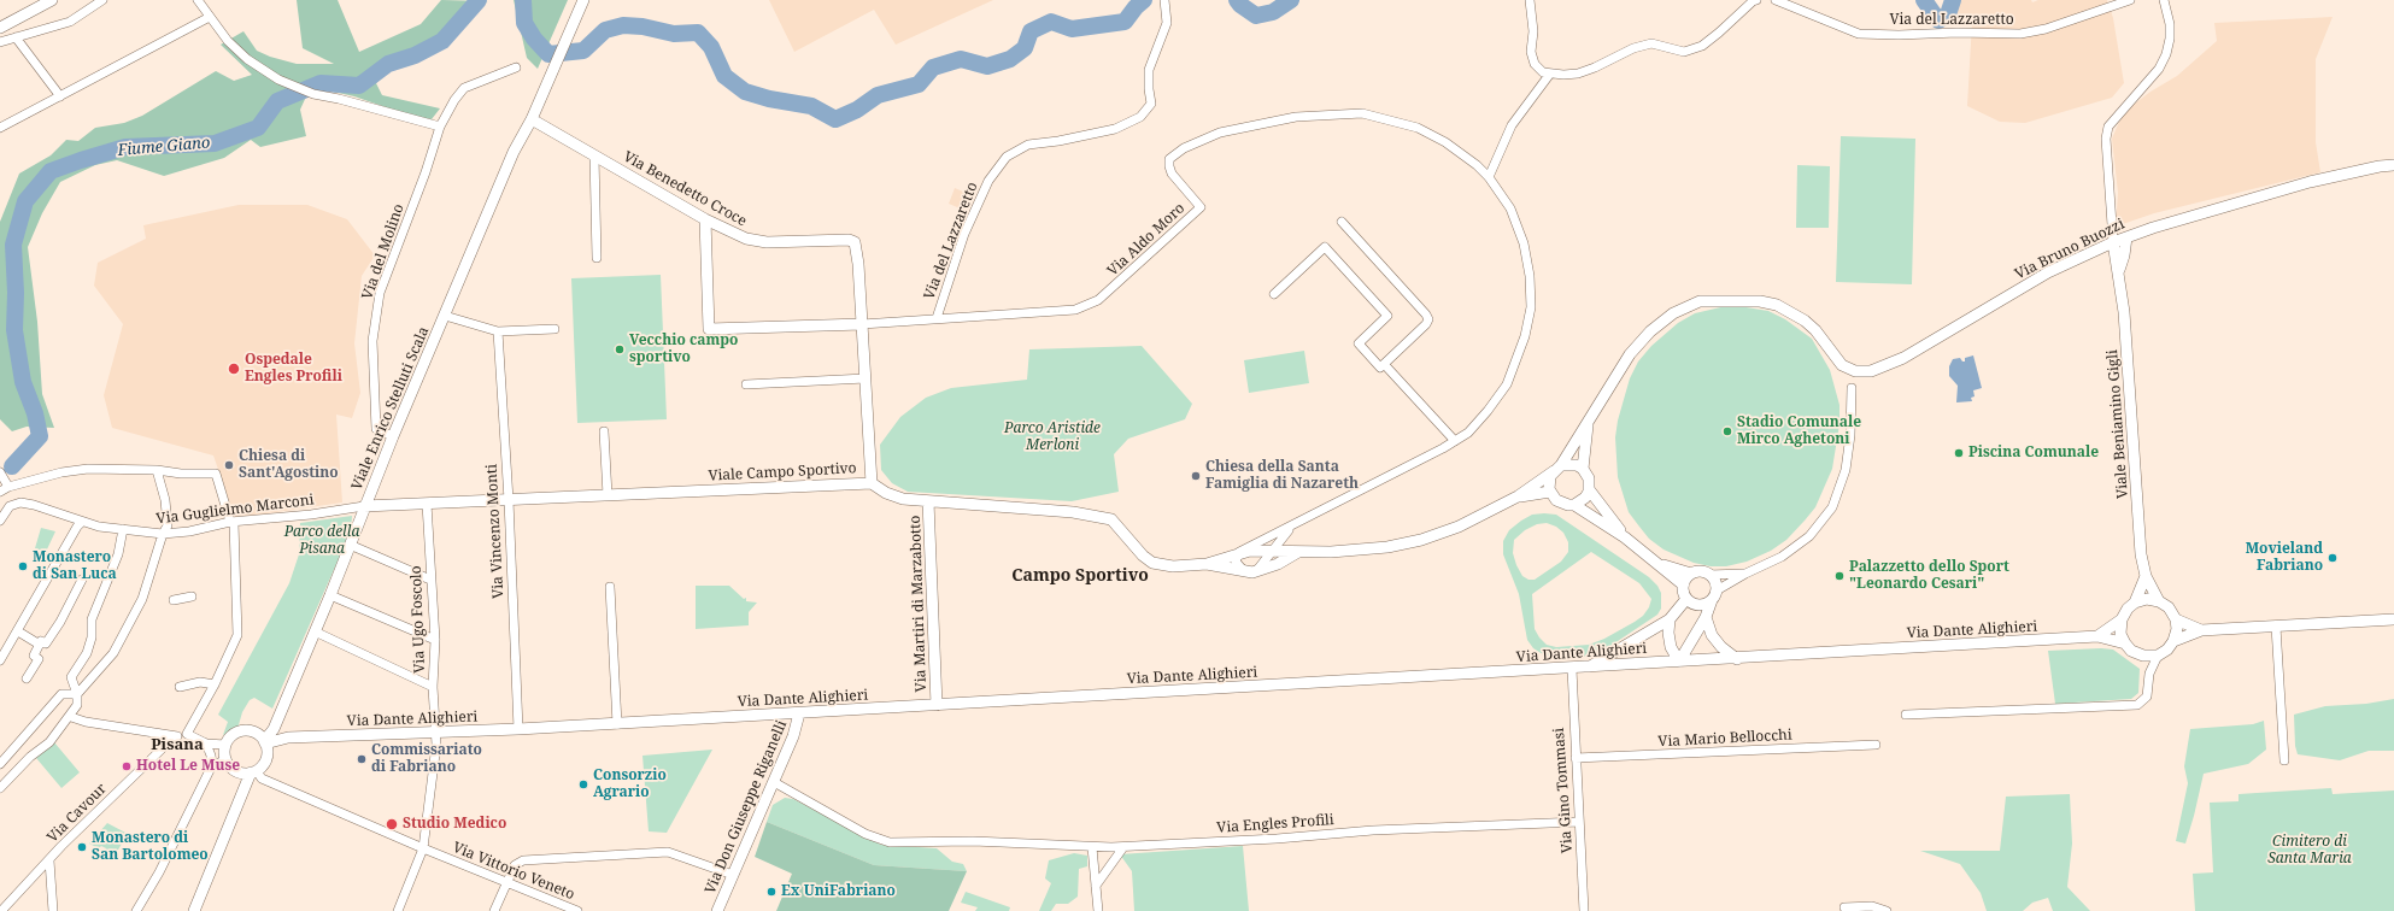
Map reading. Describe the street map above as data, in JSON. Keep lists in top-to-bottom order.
{
  "streets": {
    "street": [
      "Via del Lazzaretto",
      "Via Benedetto Croce",
      "Via Aldo Moro",
      "Via Bruno Buozzi",
      "Via del Molino",
      "Viale Enrico Stelluti Scala",
      "Viale Beniamino Gigli",
      "Viale Campo Sportivo",
      "Via Guglielmo Marconi",
      "Via Vincenzo Monti",
      "Via Martiri di Marzabotto",
      "Via Ugo Foscolo",
      "Via Dante Alighieri",
      "Via Mario Bellocchi",
      "Via Gino Tommasi",
      "Via Don Giuseppe Riganelli",
      "Via Cavour",
      "Via Engles Profili",
      "Via Vittorio Veneto"
    ]
  },
  "crossings": [
    ["Via del Lazzaretto", "Via Aldo Moro"],
    ["Via Benedetto Croce", "Via Aldo Moro"],
    ["Via Benedetto Croce", "Viale Enrico Stelluti Scala"],
    ["Via Benedetto Croce", "Viale Campo Sportivo"],
    ["Via Aldo Moro", "Viale Campo Sportivo"],
    ["Via Bruno Buozzi", "Viale Beniamino Gigli"],
    ["Via del Molino", "Viale Enrico Stelluti Scala"],
    ["Viale Enrico Stelluti Scala", "Viale Campo Sportivo"],
    ["Viale Enrico Stelluti Scala", "Via Guglielmo Marconi"],
    ["Viale Enrico Stelluti Scala", "Via Dante Alighieri"],
    ["Viale Enrico Stelluti Scala", "Via Vittorio Veneto"],
    ["Viale Beniamino Gigli", "Via Dante Alighieri"],
    ["Viale Campo Sportivo", "Via Guglielmo Marconi"],
    ["Viale Campo Sportivo", "Via Vincenzo Monti"],
    ["Viale Campo Sportivo", "Via Martiri di Marzabotto"],
    ["Viale Campo Sportivo", "Via Ugo Foscolo"],
    ["Via Vincenzo Monti", "Via Dante Alighieri"],
    ["Via Martiri di Marzabotto", "Via Dante Alighieri"],
    ["Via Ugo Foscolo", "Via Dante Alighieri"],
    ["Via Ugo Foscolo", "Via Vittorio Veneto"],
    ["Via Dante Alighieri", "Via Gino Tommasi"],
    ["Via Dante Alighieri", "Via Don Giuseppe Riganelli"],
    ["Via Dante Alighieri", "Via Vittorio Veneto"],
    ["Via Mario Bellocchi", "Via Gino Tommasi"],
    ["Via Gino Tommasi", "Via Engles Profili"],
    ["Via Don Giuseppe Riganelli", "Via Engles Profili"]
  ],
  "districts": ["Campo Sportivo", "Pisana"],
  "water": ["Fiume Giano"],
  "parks": ["Parco Aristide Merloni", "Parco della Pisana", "Cimitero di Santa Maria"],
  "places": [
    "Vecchio campo sportivo",
    "Ospedale Engles Profili",
    "Stadio Comunale Mirco Aghetoni",
    "Piscina Comunale",
    "Chiesa di Sant'Agostino",
    "Chiesa della Santa Famiglia di Nazareth",
    "Movieland Fabriano",
    "Monastero di San Luca",
    "Palazzetto dello Sport \"Leonardo Cesari\"",
    "Commissariato di Fabriano",
    "Hotel Le Muse",
    "Consorzio Agrario",
    "Studio Medico",
    "Monastero di San Bartolomeo",
    "Ex UniFabriano"
  ]
}
